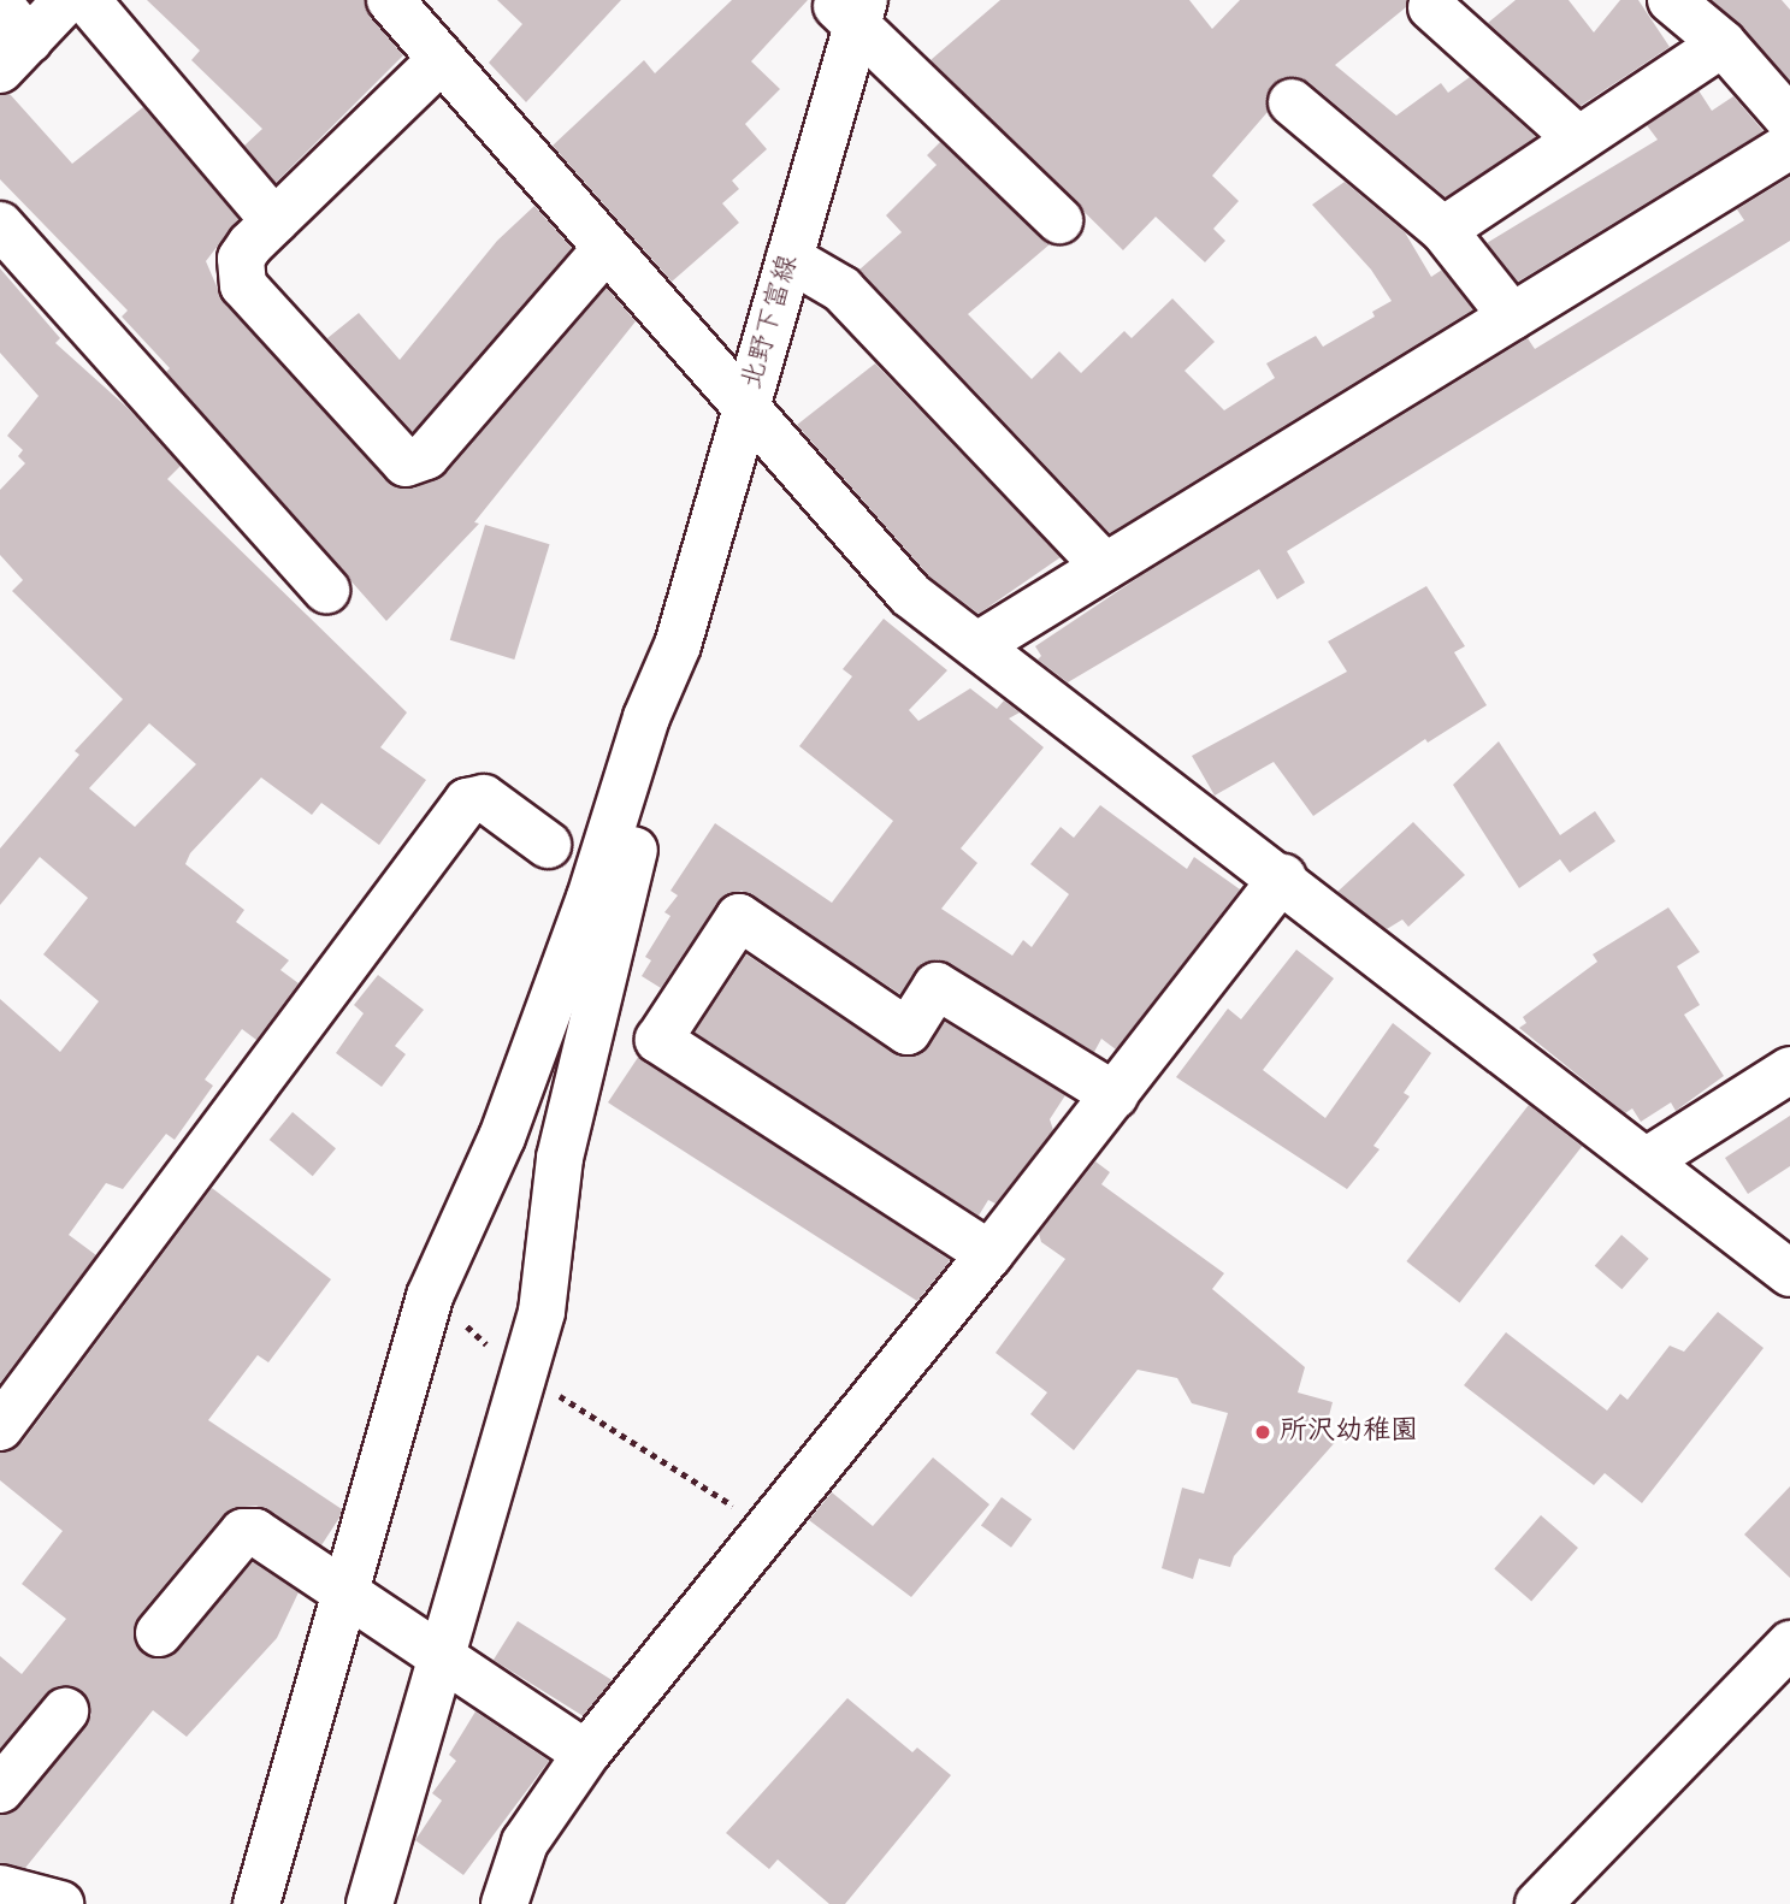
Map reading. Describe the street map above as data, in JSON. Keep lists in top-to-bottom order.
{
  "streets": {
    "street": ["北野下富線"]
  },
  "places": ["所沢幼稚園"]
}
